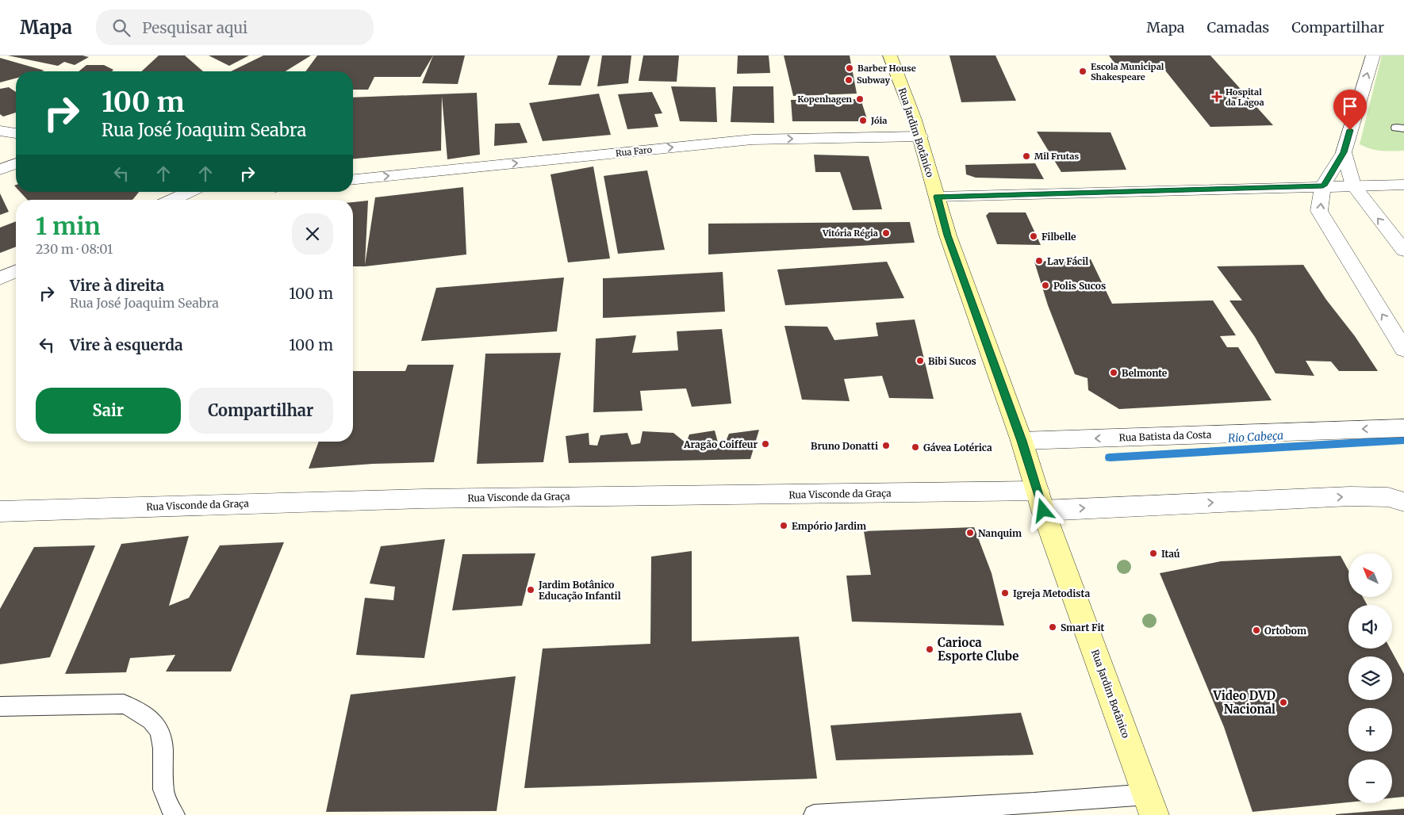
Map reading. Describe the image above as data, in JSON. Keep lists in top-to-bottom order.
{
  "streets": {
    "main road": ["Rua Jardim Botânico"],
    "street": ["Rua Faro", "Rua Batista da Costa", "Rua Visconde da Graça"]
  },
  "crossings": [
    ["Rua Jardim Botânico", "Rua Faro"],
    ["Rua Jardim Botânico", "Rua Batista da Costa"],
    ["Rua Jardim Botânico", "Rua Visconde da Graça"]
  ],
  "one_way": ["Rua Faro"],
  "water": ["Rio Cabeça"],
  "places": {
    "other": [
      "Barber House",
      "Escola Municipal Shakespeare",
      "Subway",
      "Kopenhagen",
      "Jóia",
      "Mil Frutas",
      "Vitória Régia",
      "Filbelle",
      "Lav Fácil",
      "Polis Sucos",
      "Bibi Sucos",
      "Belmonte",
      "Aragão Coiffeur",
      "Bruno Donatti",
      "Gávea Lotérica",
      "Empório Jardim",
      "Nanquim",
      "Itaú",
      "Jardim Botânico Educação Infantil",
      "Igreja Metodista",
      "Smart Fit",
      "Ortobom",
      "Carioca Esporte Clube",
      "Video DVD Nacional"
    ],
    "health": ["Hospital da Lagoa"]
  },
  "north": "top left",
  "page": {
    "header": "Mapa",
    "search": "Pesquisar aqui",
    "nav": ["Mapa", "Camadas", "Compartilhar"],
    "turn": ["100 m", "Rua José Joaquim Seabra"],
    "heading": ["1 min", "230 m · 08:01"],
    "list": [
      {
        "name": "Vire à direita",
        "note": "Rua José Joaquim Seabra",
        "value": "100 m"
      },
      {
        "name": "Vire à esquerda",
        "value": "100 m"
      }
    ],
    "buttons": ["Sair", "Compartilhar"],
    "map_buttons": ["+", "−"]
  }
}
